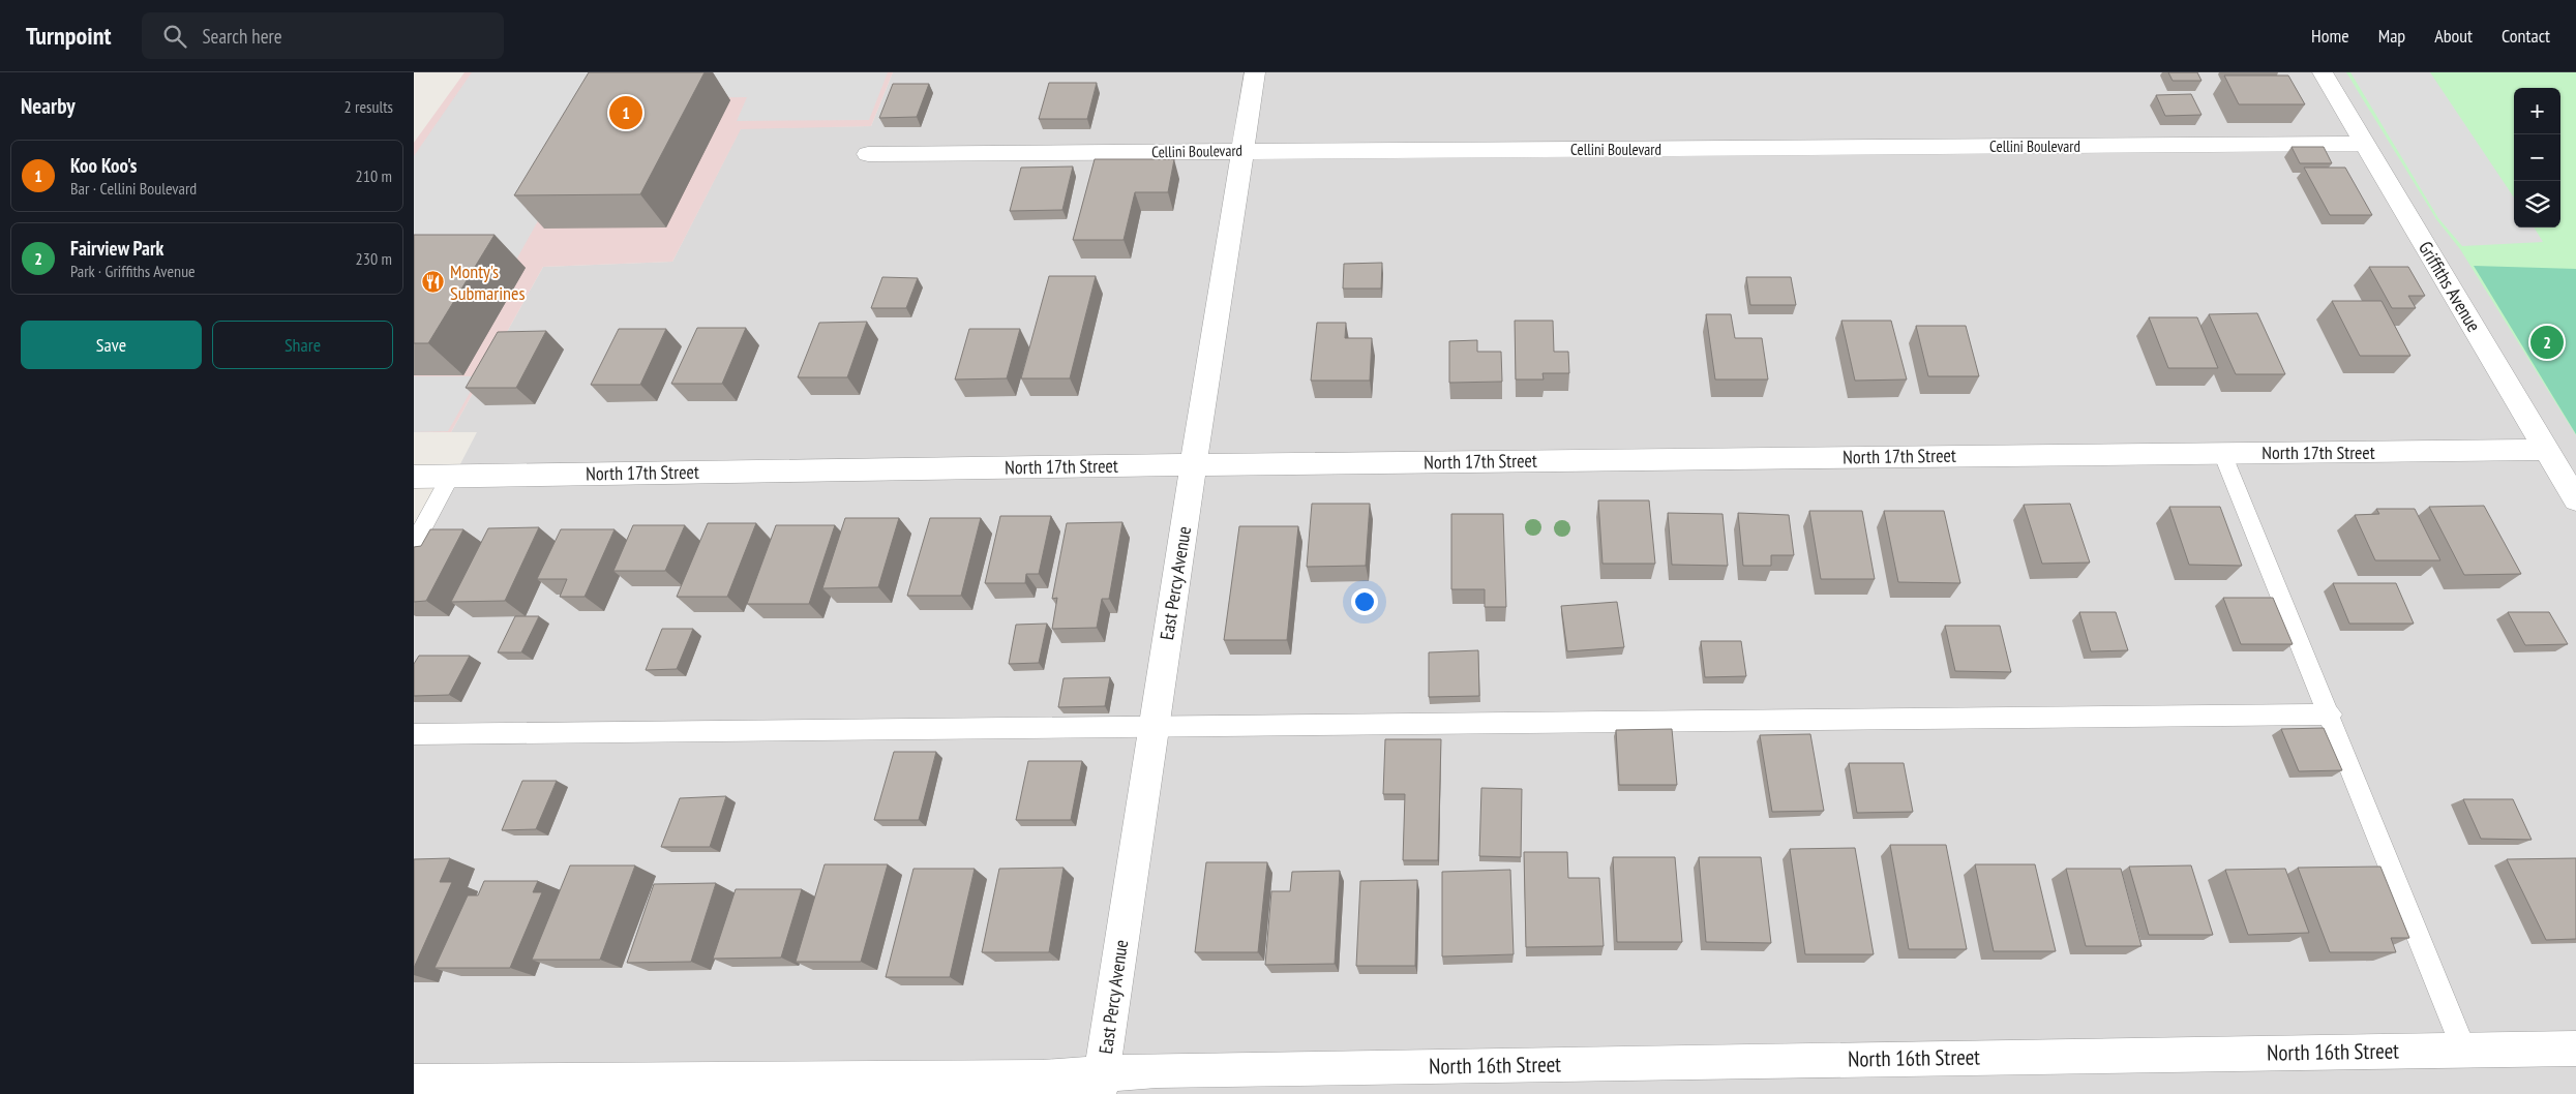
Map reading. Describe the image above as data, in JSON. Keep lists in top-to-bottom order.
{
  "streets": {
    "street": [
      "Cellini Boulevard",
      "Griffiths Avenue",
      "North 17th Street",
      "East Percy Avenue",
      "North 16th Street"
    ]
  },
  "crossings": [
    ["Cellini Boulevard", "Griffiths Avenue"],
    ["Cellini Boulevard", "East Percy Avenue"],
    ["Griffiths Avenue", "North 17th Street"],
    ["North 17th Street", "East Percy Avenue"],
    ["East Percy Avenue", "North 16th Street"]
  ],
  "places": {
    "restaurant": ["Monty's Submarines"]
  },
  "page": {
    "header": "Turnpoint",
    "search": "Search here",
    "nav": [
      "Home",
      "Map",
      "About",
      "Contact"
    ],
    "heading": ["Nearby", "2 results"],
    "map_buttons": ["+", "−"],
    "pins": ["1", "2"],
    "list": [
      {
        "mark": "1",
        "name": "Koo Koo's",
        "note": "Bar · Cellini Boulevard",
        "value": "210 m"
      },
      {
        "mark": "2",
        "name": "Fairview Park",
        "note": "Park · Griffiths Avenue",
        "value": "230 m"
      }
    ],
    "buttons": ["Save", "Share"]
  }
}
